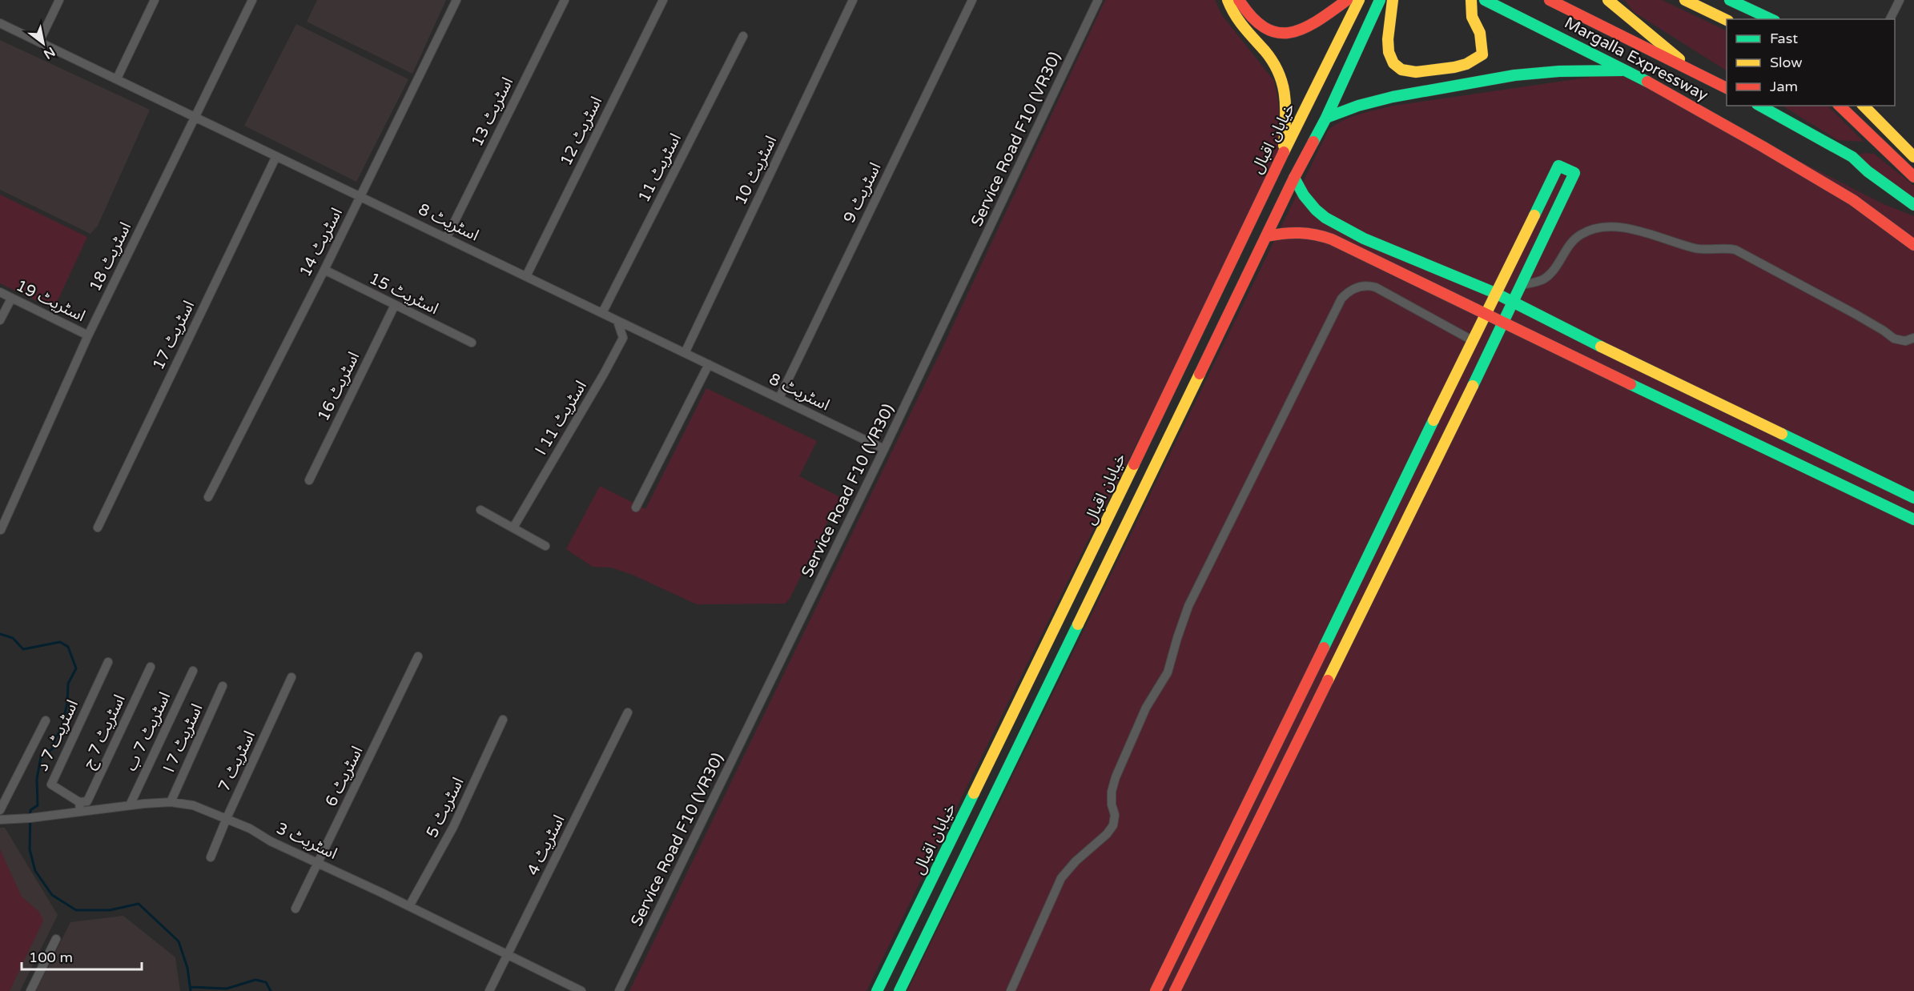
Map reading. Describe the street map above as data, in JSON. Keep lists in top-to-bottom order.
{
  "streets": {
    "main road": ["Margalla Expressway", "خیابان اقبال"],
    "street": [
      "اسٹریٹ 13",
      "اسٹریٹ 12",
      "Service Road F10 (VR30)",
      "اسٹریٹ 11",
      "اسٹریٹ 10",
      "اسٹریٹ 9",
      "اسٹریٹ 8",
      "اسٹریٹ 14",
      "اسٹریٹ 18",
      "اسٹریٹ 15",
      "اسٹریٹ 19",
      "اسٹریٹ 17",
      "اسٹریٹ 16",
      "اسٹریٹ 11 ا",
      "اسٹریٹ 7 ج",
      "اسٹریٹ 7 ب",
      "اسٹریٹ 7 د",
      "اسٹریٹ 7 ا",
      "اسٹریٹ 7",
      "اسٹریٹ 6",
      "اسٹریٹ 5",
      "اسٹریٹ 3",
      "اسٹریٹ 4"
    ]
  },
  "crossings": [
    ["اسٹریٹ 13", "اسٹریٹ 8"],
    ["اسٹریٹ 12", "اسٹریٹ 8"],
    ["Service Road F10 (VR30)", "اسٹریٹ 8"],
    ["اسٹریٹ 11", "اسٹریٹ 8"],
    ["اسٹریٹ 10", "اسٹریٹ 8"],
    ["اسٹریٹ 9", "اسٹریٹ 8"],
    ["اسٹریٹ 8", "اسٹریٹ 14"],
    ["اسٹریٹ 8", "اسٹریٹ 18"],
    ["اسٹریٹ 8", "اسٹریٹ 17"],
    ["اسٹریٹ 8", "اسٹریٹ 11 ا"],
    ["اسٹریٹ 14", "اسٹریٹ 15"],
    ["اسٹریٹ 18", "اسٹریٹ 19"],
    ["اسٹریٹ 15", "اسٹریٹ 16"],
    ["اسٹریٹ 7 ج", "اسٹریٹ 7 د"],
    ["اسٹریٹ 7 ج", "اسٹریٹ 3"],
    ["اسٹریٹ 7 ب", "اسٹریٹ 3"],
    ["اسٹریٹ 7 د", "اسٹریٹ 3"],
    ["اسٹریٹ 7 ا", "اسٹریٹ 3"],
    ["اسٹریٹ 7", "اسٹریٹ 3"],
    ["اسٹریٹ 6", "اسٹریٹ 3"],
    ["اسٹریٹ 5", "اسٹریٹ 3"],
    ["اسٹریٹ 3", "اسٹریٹ 4"]
  ],
  "legend": ["Fast", "Slow", "Jam"],
  "scale_bar": "100 m",
  "north": "bottom right"
}
